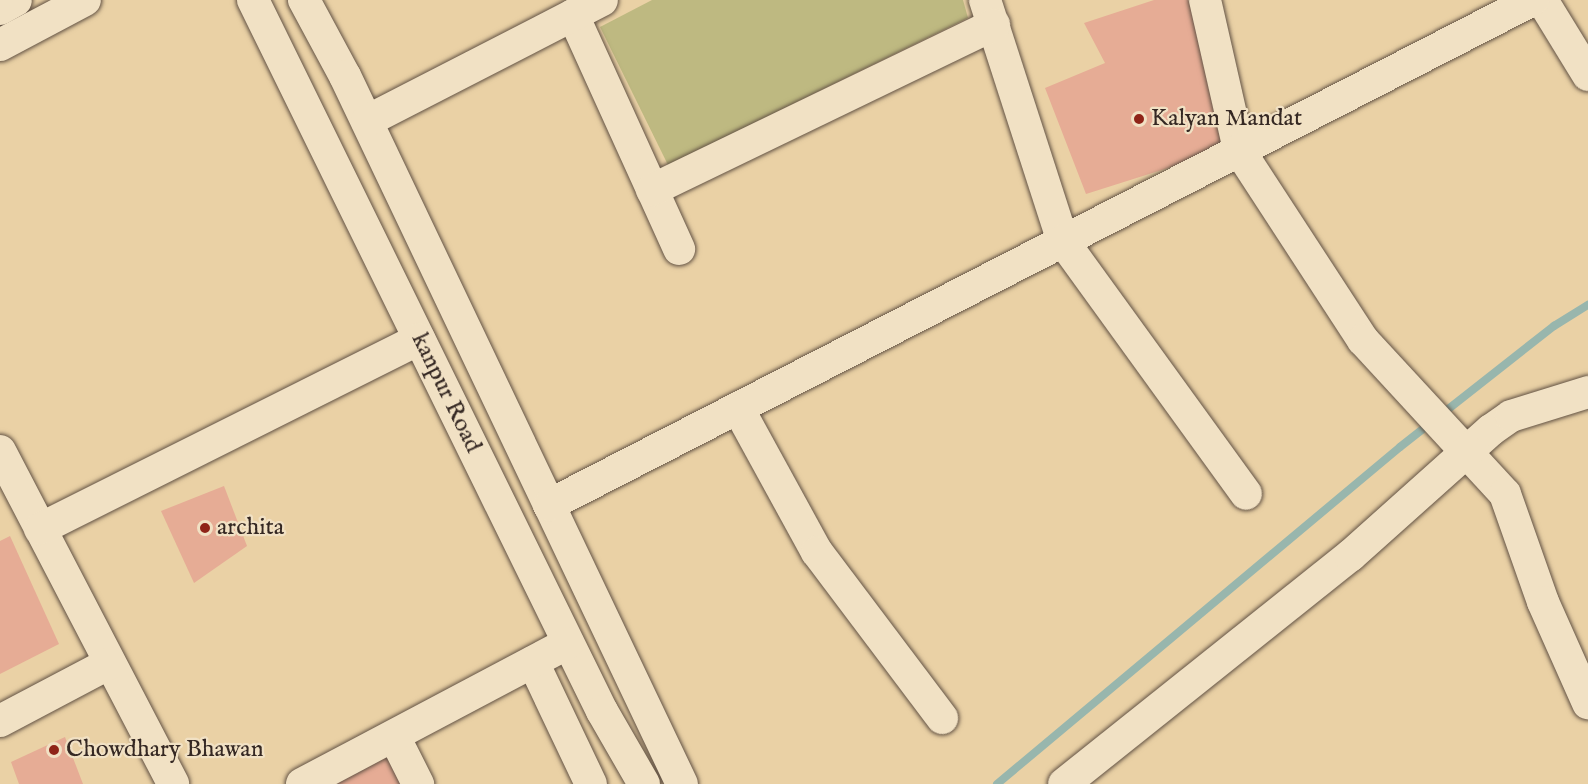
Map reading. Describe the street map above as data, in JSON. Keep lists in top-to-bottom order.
{
  "streets": {
    "street": ["kanpur Road"]
  },
  "places": ["Kalyan Mandat", "archita", "Chowdhary Bhawan"]
}
